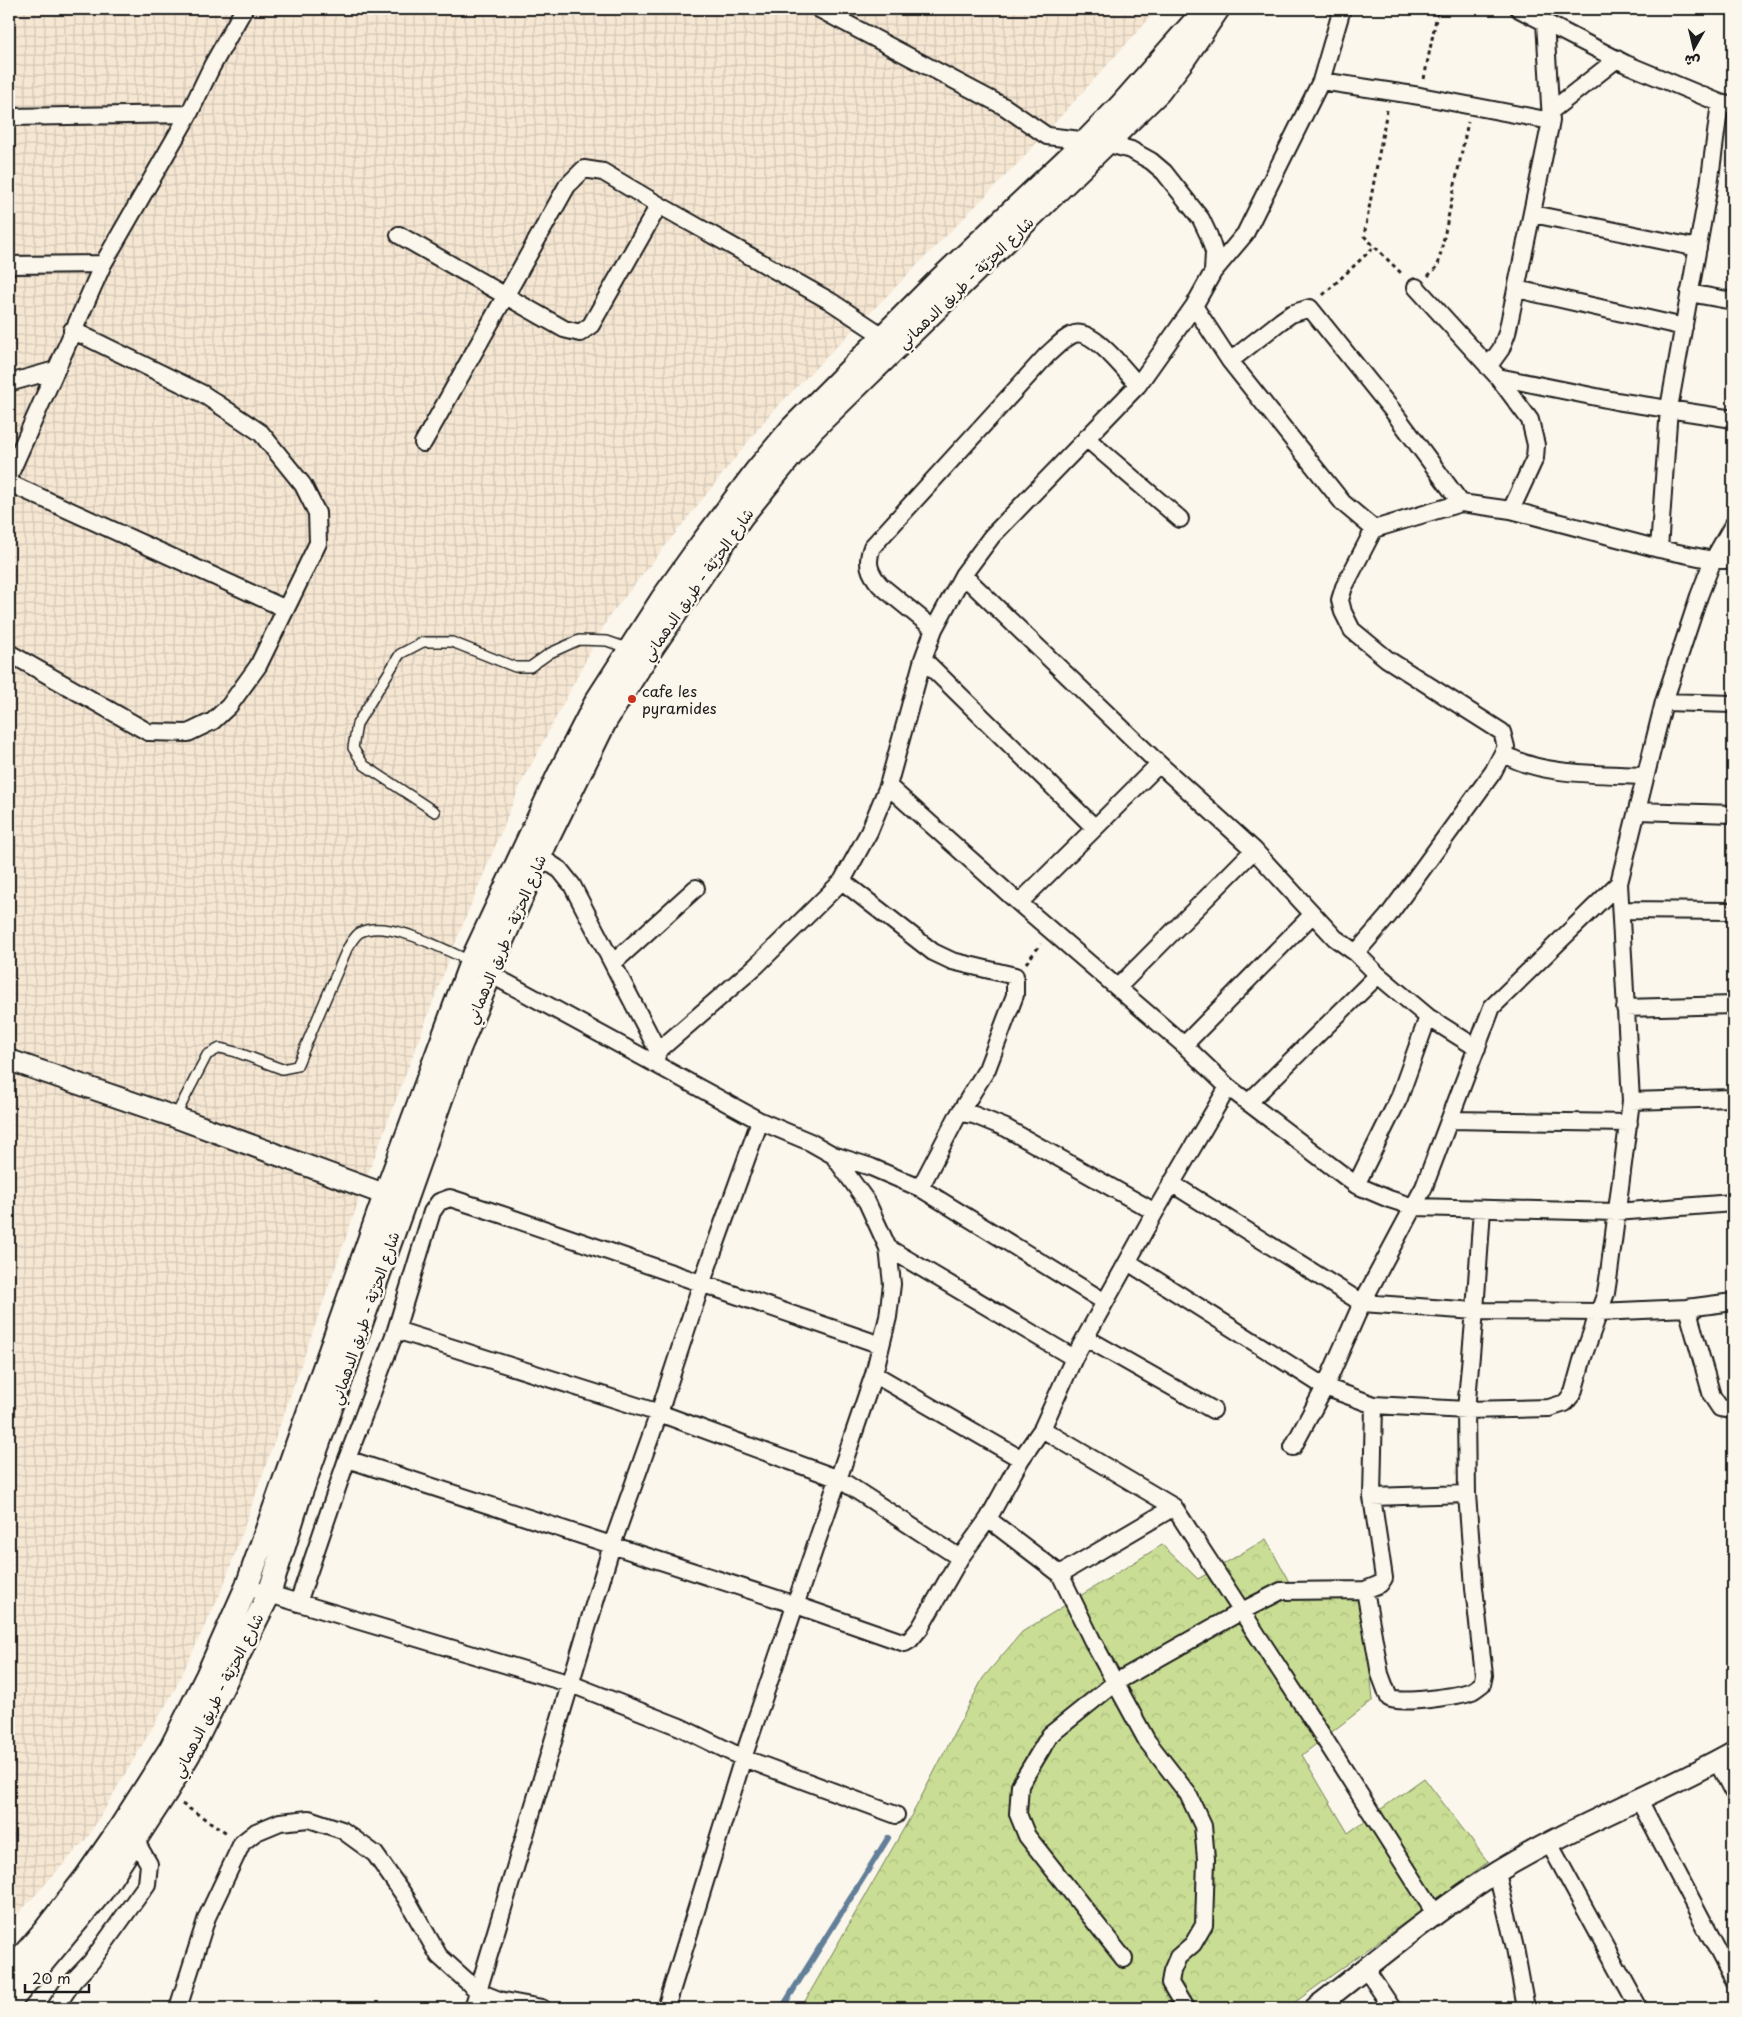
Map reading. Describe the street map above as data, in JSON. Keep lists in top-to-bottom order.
{
  "streets": {
    "main road": ["شارع الحرّيّة - طريق الدهماني"]
  },
  "places": ["cafe les pyramides"],
  "scale_bar": "20 m",
  "north": "bottom"
}
